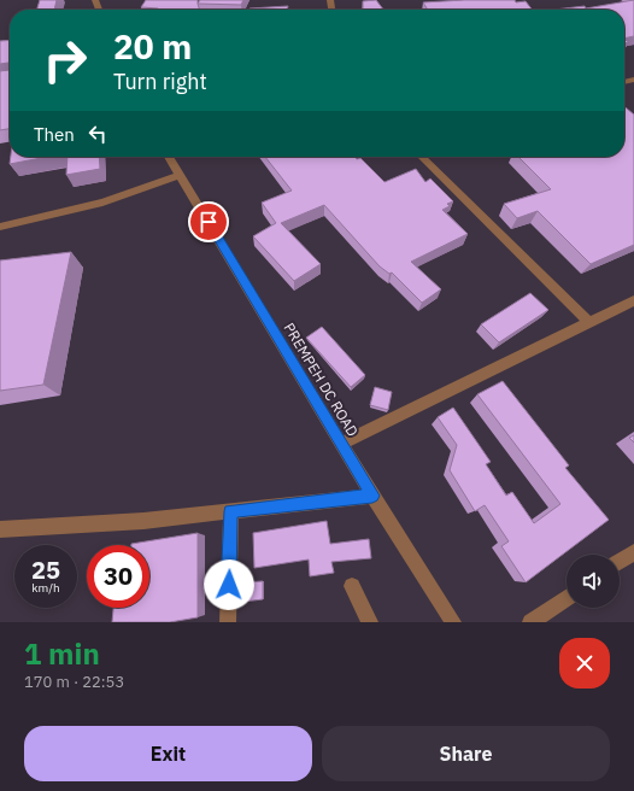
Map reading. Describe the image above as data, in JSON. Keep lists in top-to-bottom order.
{
  "streets": {
    "street": ["PREMPEH DC ROAD"]
  },
  "page": {
    "turn": ["20 m", "Turn right"],
    "then": "Then",
    "speed": "25 km/h",
    "limit": "30",
    "heading": ["1 min", "170 m · 22:53"],
    "buttons": ["Exit", "Share"]
  }
}
